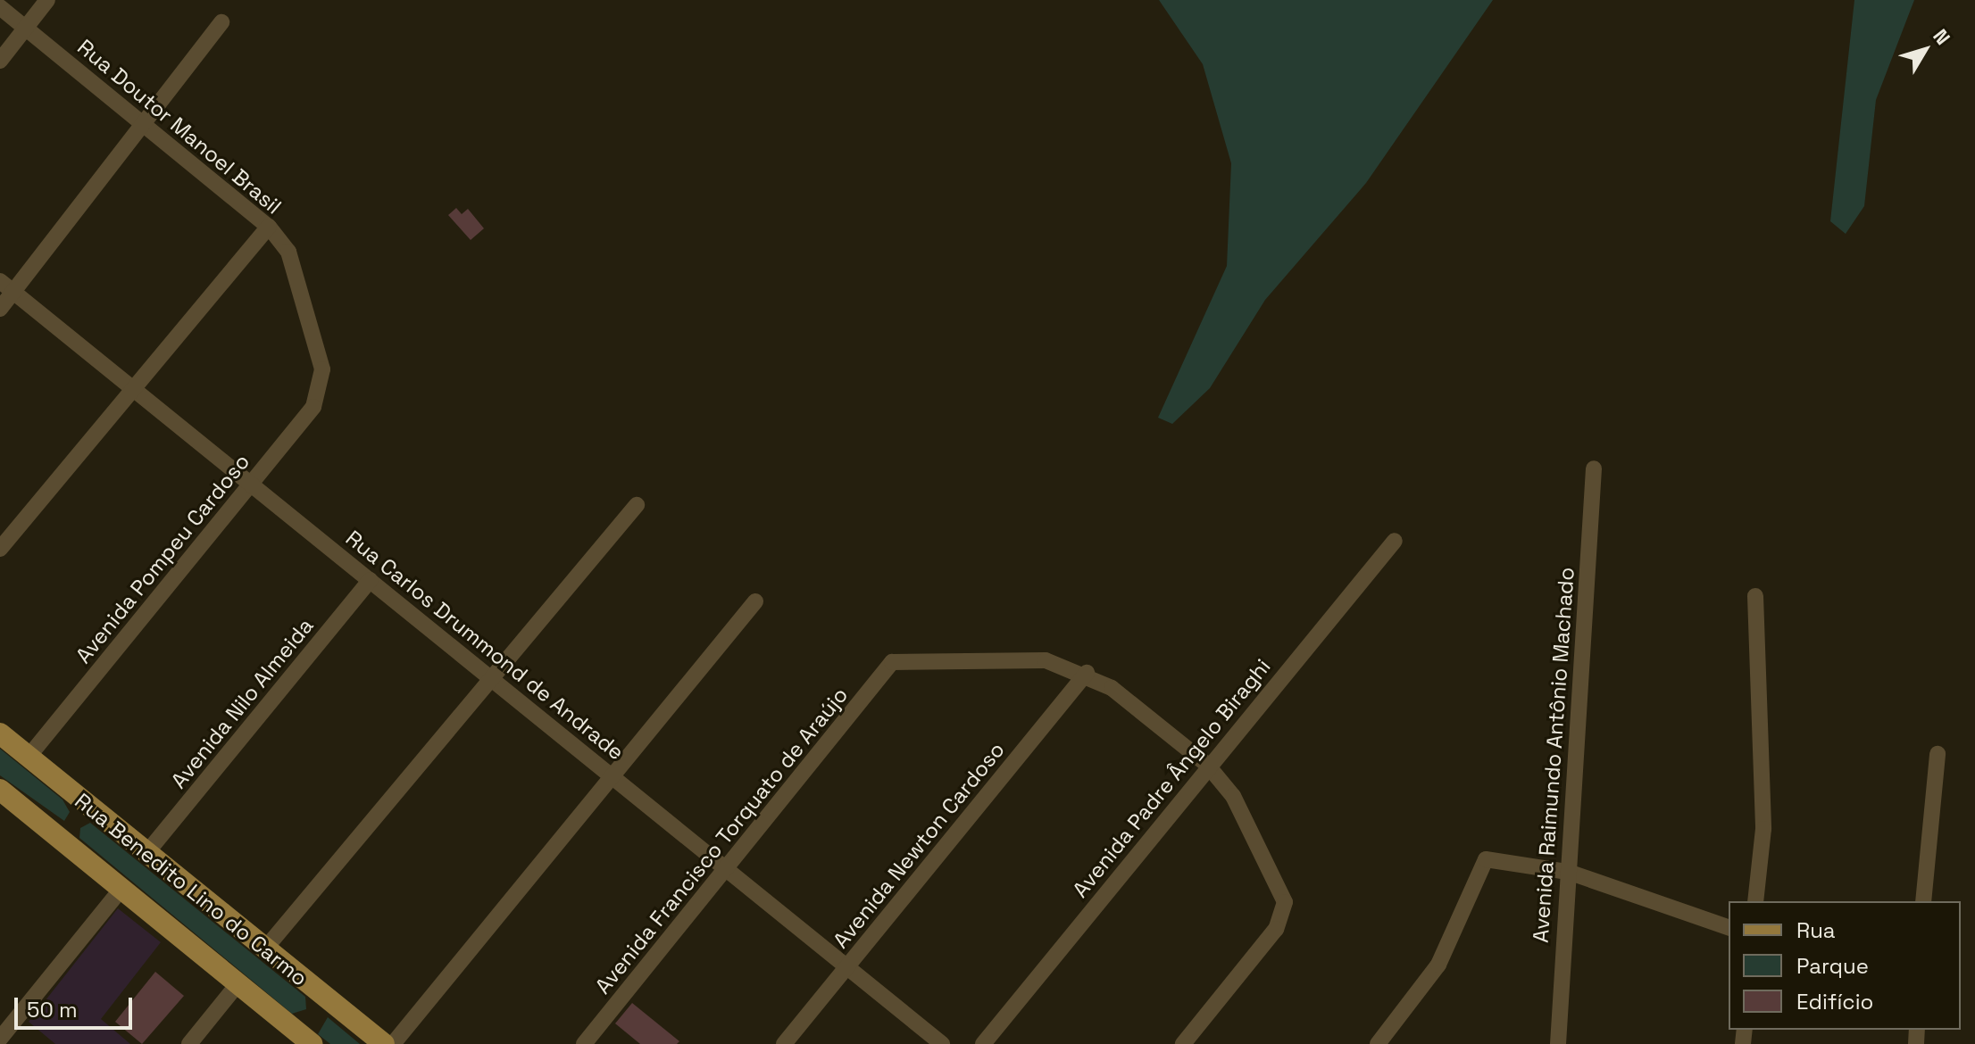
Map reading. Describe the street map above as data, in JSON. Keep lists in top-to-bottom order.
{
  "streets": {
    "main road": ["Rua Benedito Lino do Carmo"],
    "street": [
      "Rua Doutor Manoel Brasil",
      "Avenida Pompeu Cardoso",
      "Rua Carlos Drummond de Andrade",
      "Avenida Nilo Almeida",
      "Avenida Raimundo Antônio Machado",
      "Avenida Padre Ângelo Biraghi",
      "Avenida Francisco Torquato de Araújo",
      "Avenida Newton Cardoso"
    ]
  },
  "crossings": [
    ["Rua Doutor Manoel Brasil", "Avenida Pompeu Cardoso"],
    ["Avenida Pompeu Cardoso", "Rua Carlos Drummond de Andrade"],
    ["Avenida Pompeu Cardoso", "Rua Benedito Lino do Carmo"],
    ["Rua Carlos Drummond de Andrade", "Avenida Nilo Almeida"],
    ["Rua Carlos Drummond de Andrade", "Avenida Francisco Torquato de Araújo"],
    ["Rua Carlos Drummond de Andrade", "Avenida Newton Cardoso"],
    ["Avenida Nilo Almeida", "Rua Benedito Lino do Carmo"],
    ["Avenida Francisco Torquato de Araújo", "Avenida Newton Cardoso"]
  ],
  "legend": ["Rua", "Parque", "Edifício"],
  "scale_bar": "50 m",
  "north": "top right"
}
